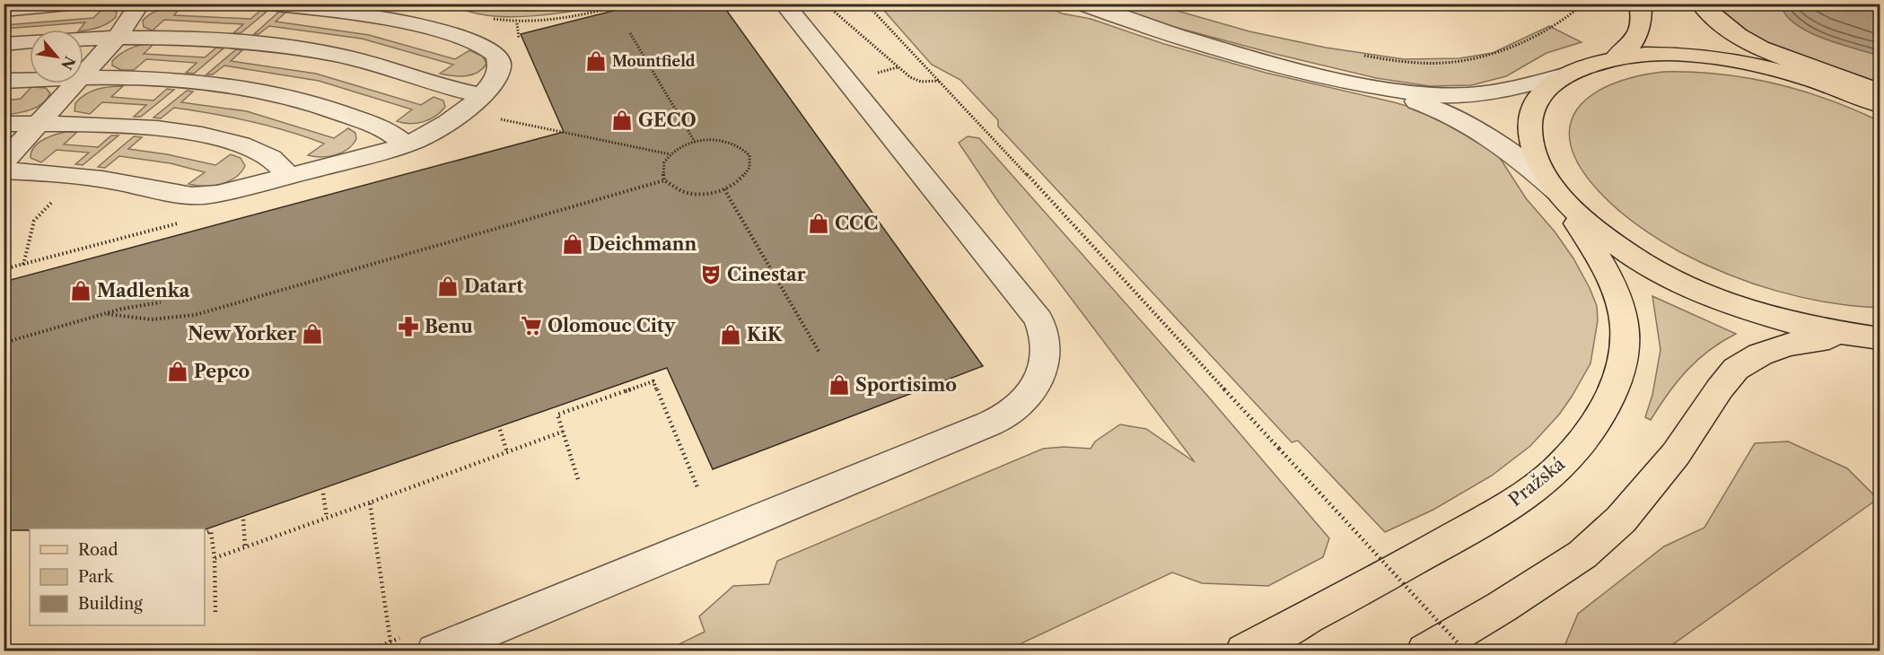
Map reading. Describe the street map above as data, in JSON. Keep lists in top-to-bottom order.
{
  "streets": {
    "main road": ["Pražská"]
  },
  "places": {
    "shop": [
      "Mountfield",
      "GECO",
      "CCC",
      "Deichmann",
      "Datart",
      "Madlenka",
      "New Yorker",
      "KiK",
      "Pepco",
      "Sportisimo"
    ],
    "theatre": ["Cinestar"],
    "supermarket": ["Olomouc City"],
    "pharmacy": ["Benu"]
  },
  "legend": ["Road", "Park", "Building"],
  "north": "bottom right"
}
